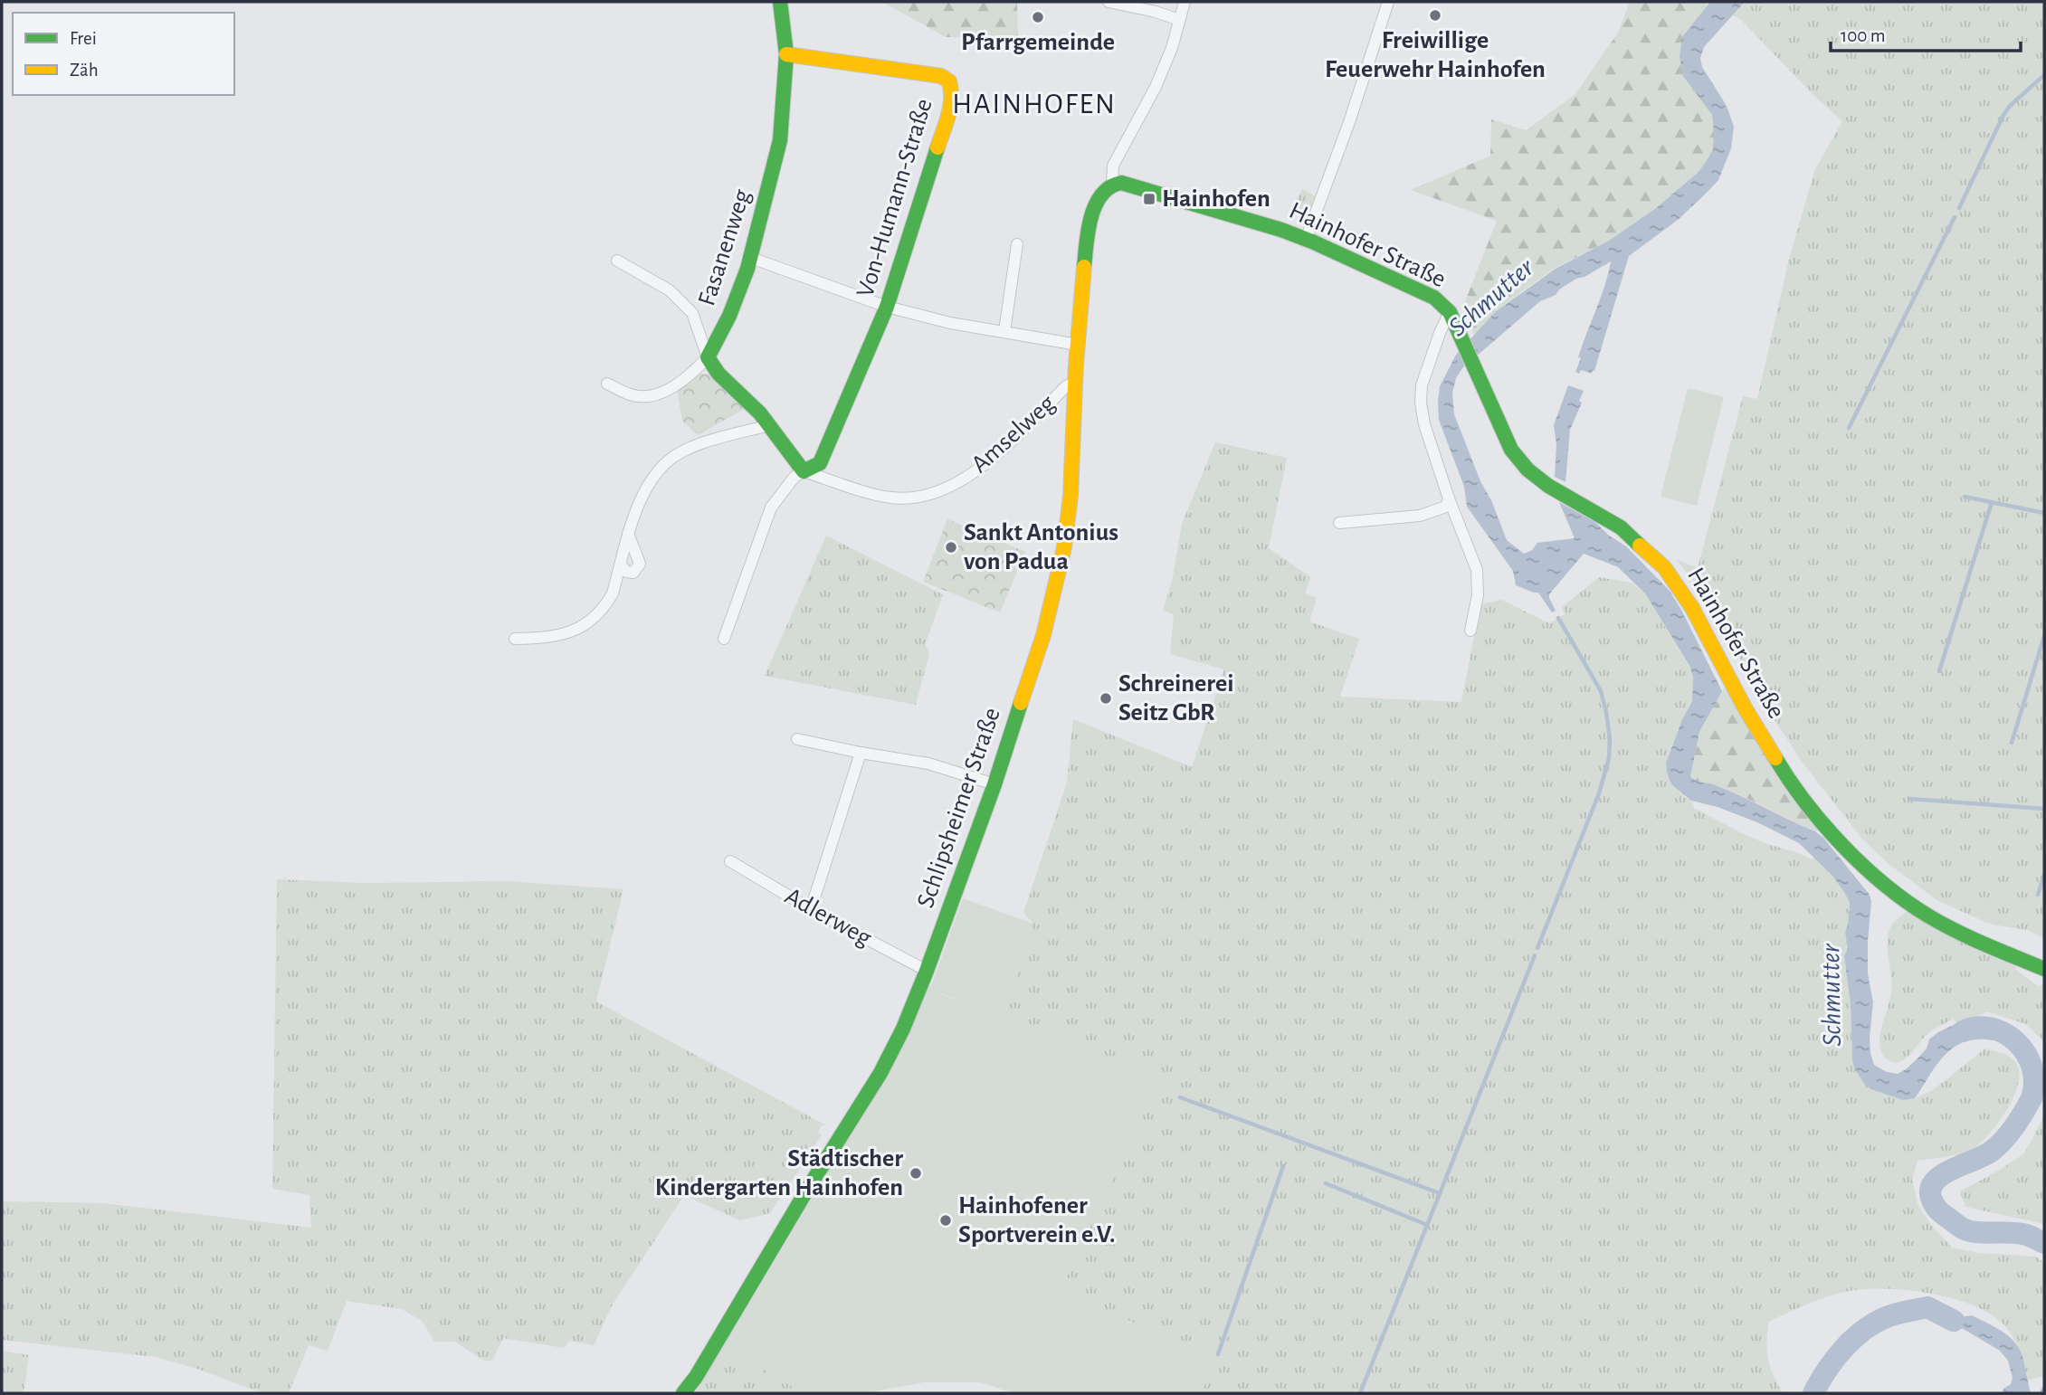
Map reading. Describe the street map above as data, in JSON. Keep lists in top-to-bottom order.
{
  "streets": {
    "street": [
      "Von-Humann-Straße",
      "Hainhofer Straße",
      "Fasanenweg",
      "Amselweg",
      "Schlipsheimer Straße",
      "Adlerweg"
    ]
  },
  "crossings": [
    ["Von-Humann-Straße", "Fasanenweg"],
    ["Von-Humann-Straße", "Amselweg"],
    ["Hainhofer Straße", "Schlipsheimer Straße"],
    ["Amselweg", "Schlipsheimer Straße"],
    ["Schlipsheimer Straße", "Adlerweg"]
  ],
  "districts": ["HAINHOFEN"],
  "water": ["Schmutter"],
  "places": {
    "other": [
      "Freiwillige Feuerwehr Hainhofen",
      "Pfarrgemeinde",
      "Sankt Antonius von Padua",
      "Schreinerei Seitz GbR",
      "Städtischer Kindergarten Hainhofen",
      "Hainhofener Sportverein e.V."
    ],
    "transit": ["Hainhofen"]
  },
  "legend": ["Frei", "Zäh"],
  "scale_bar": "100 m"
}
